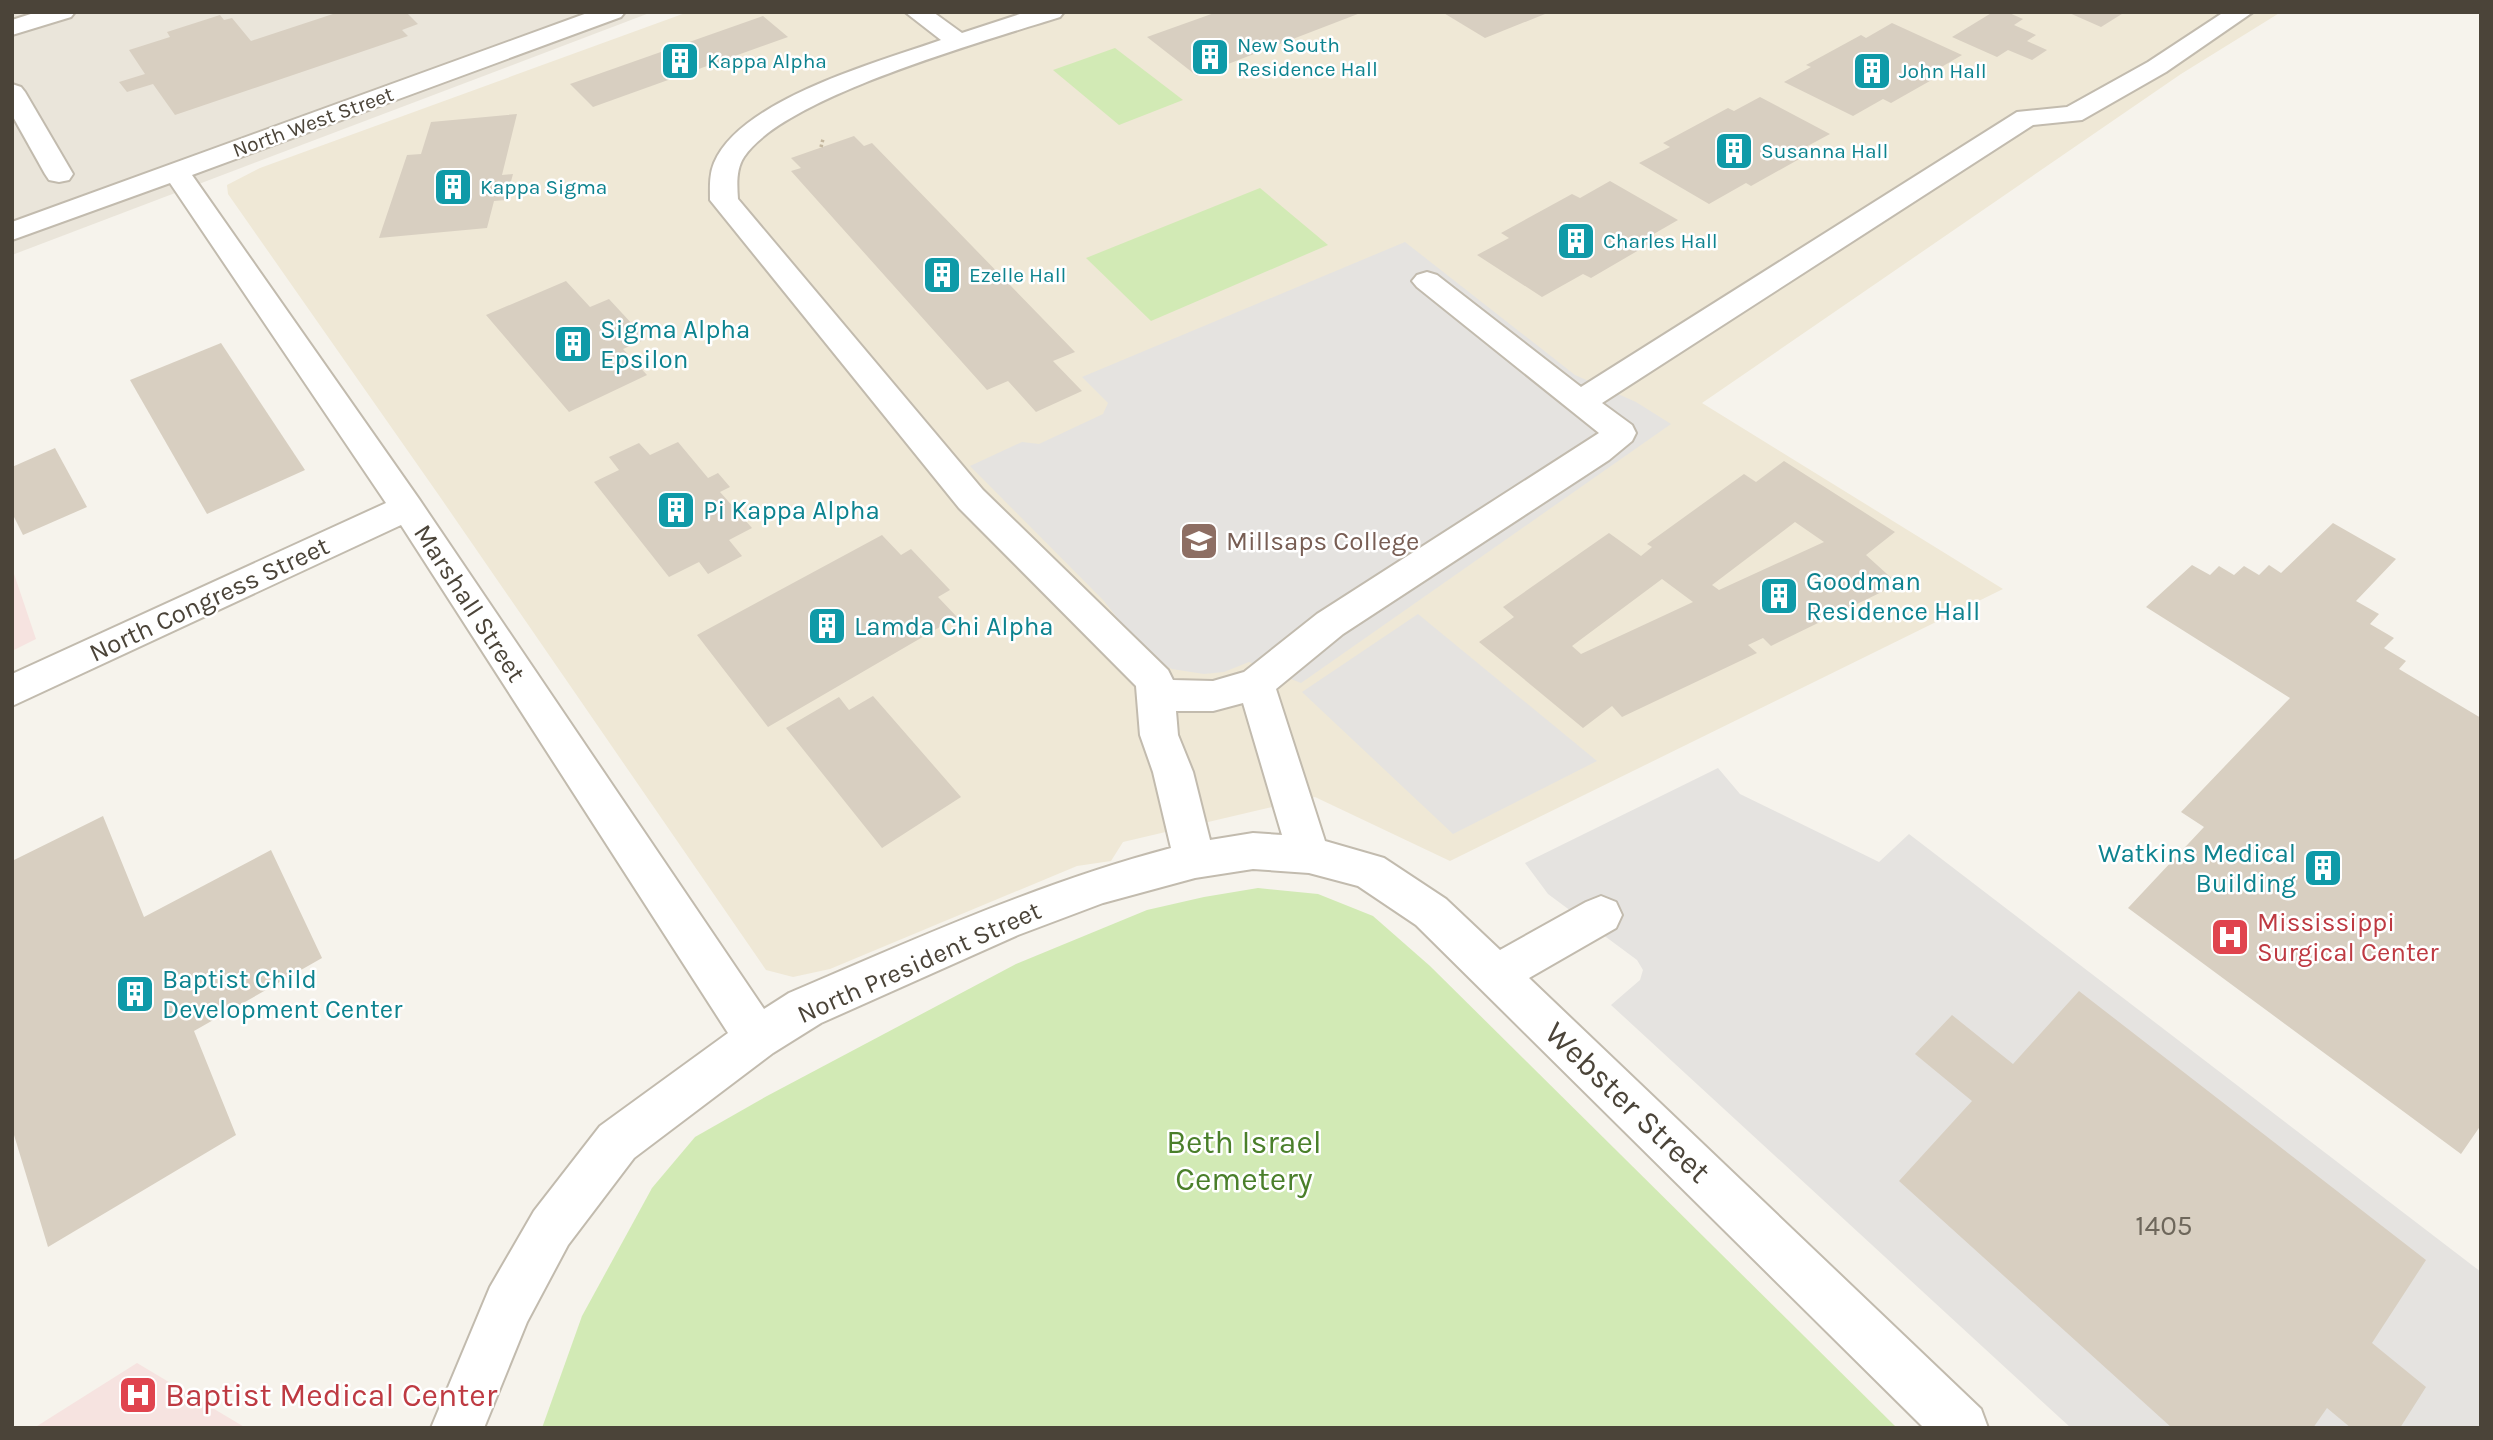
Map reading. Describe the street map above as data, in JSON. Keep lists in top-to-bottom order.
{
  "streets": {
    "street": [
      "North West Street",
      "North Congress Street",
      "Marshall Street",
      "North President Street",
      "Webster Street"
    ]
  },
  "crossings": [
    ["North West Street", "Marshall Street"],
    ["North Congress Street", "Marshall Street"],
    ["Marshall Street", "North President Street"],
    ["North President Street", "Webster Street"]
  ],
  "parks": ["Beth Israel Cemetery"],
  "places": {
    "building": [
      "New South Residence Hall",
      "Kappa Alpha",
      "John Hall",
      "Susanna Hall",
      "Kappa Sigma",
      "Charles Hall",
      "Ezelle Hall",
      "Sigma Alpha Epsilon",
      "Pi Kappa Alpha",
      "Goodman Residence Hall",
      "Lamda Chi Alpha",
      "Watkins Medical Building",
      "Baptist Child Development Center"
    ],
    "school or university": ["Millsaps College"],
    "hospital": ["Mississippi Surgical Center", "Baptist Medical Center"]
  },
  "house_numbers": ["1405"]
}
